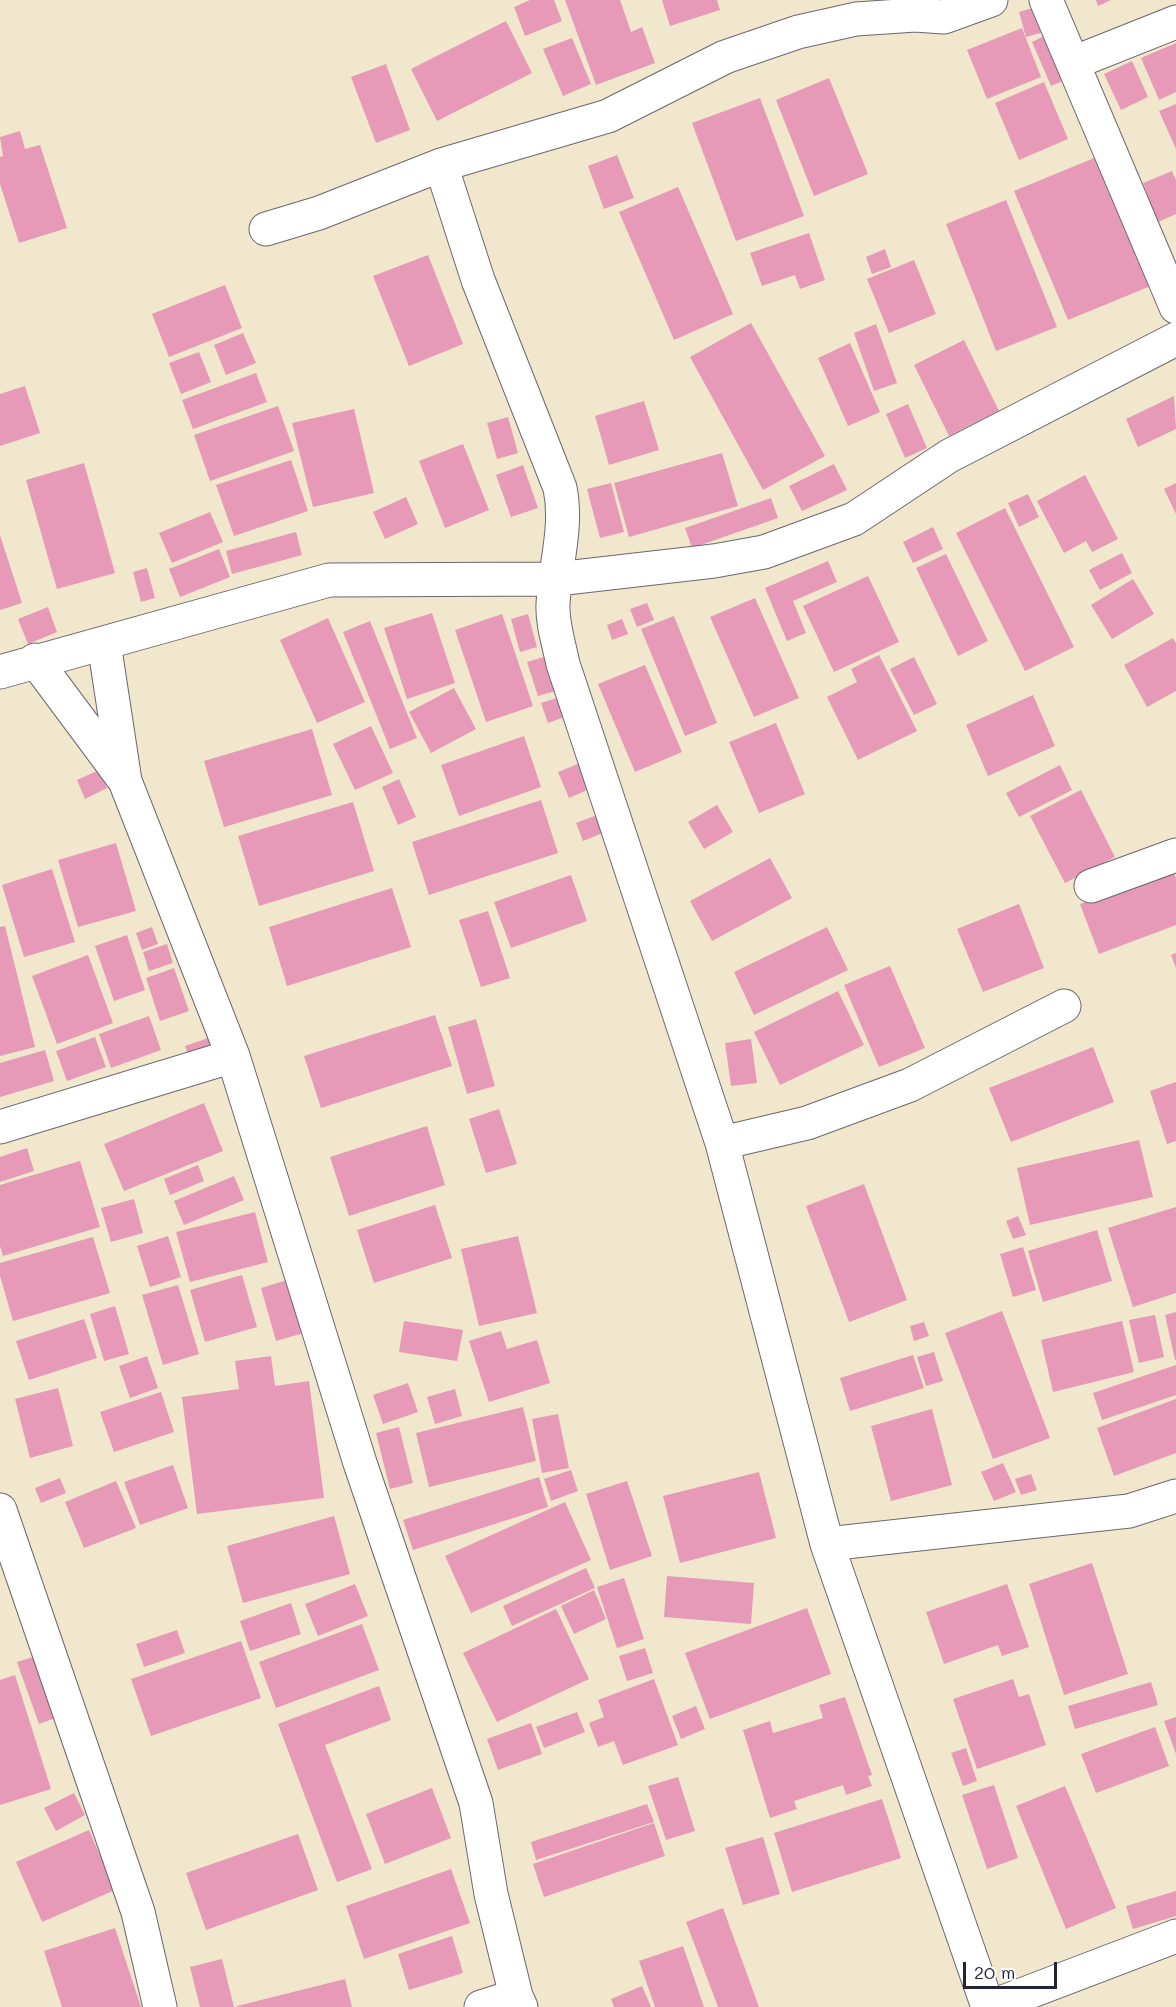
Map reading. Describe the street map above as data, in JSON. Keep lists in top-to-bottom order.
{
  "scale_bar": "20 m"
}
